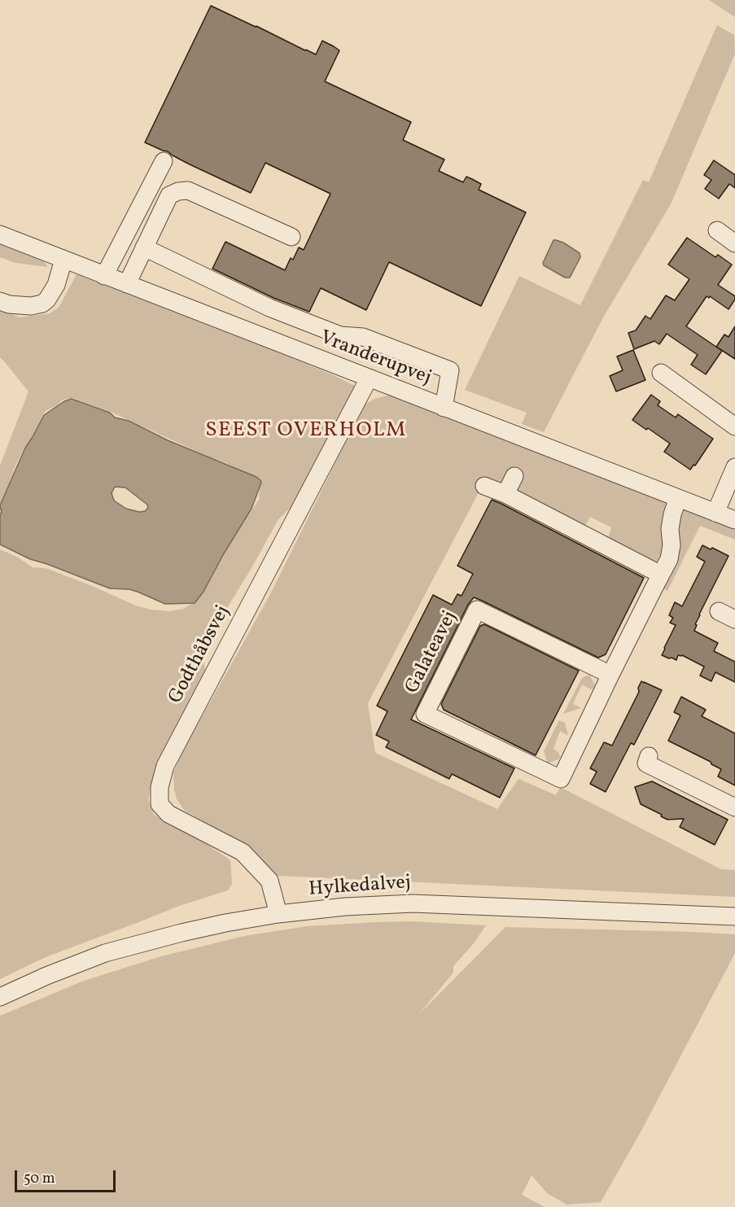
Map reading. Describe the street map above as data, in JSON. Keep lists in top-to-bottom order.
{
  "streets": {
    "street": [
      "Vranderupvej",
      "Galateavej",
      "Godthåbsvej",
      "Hylkedalvej"
    ]
  },
  "crossings": [
    ["Vranderupvej", "Galateavej"],
    ["Vranderupvej", "Godthåbsvej"],
    ["Godthåbsvej", "Hylkedalvej"]
  ],
  "districts": ["SEEST OVERHOLM"],
  "scale_bar": "50 m"
}
